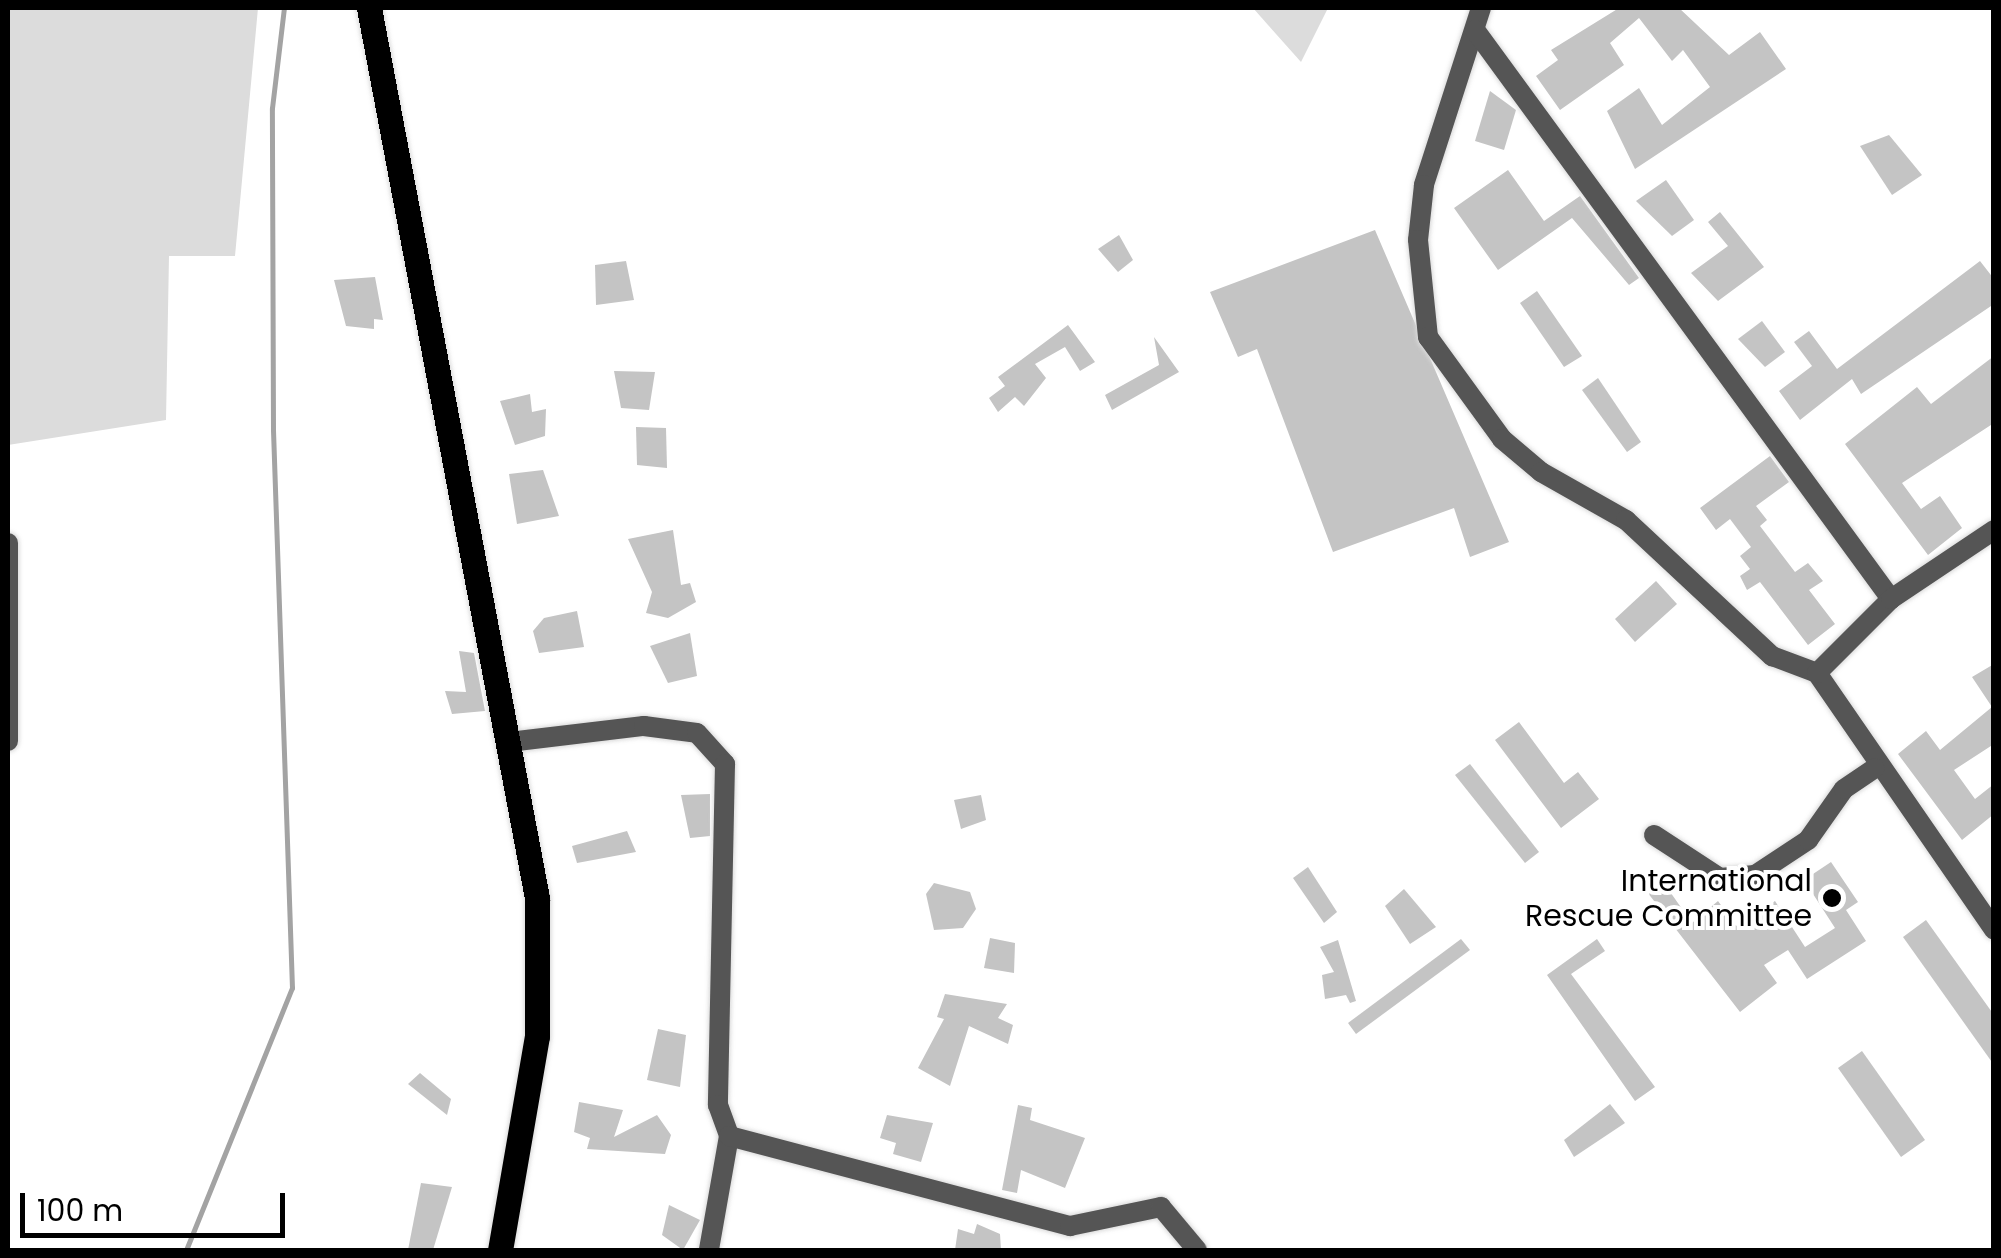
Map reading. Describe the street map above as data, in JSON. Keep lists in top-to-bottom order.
{
  "places": ["International Rescue Committee"],
  "scale_bar": "100 m"
}
